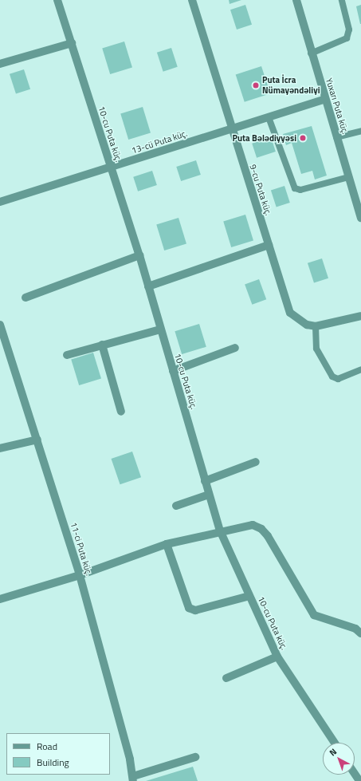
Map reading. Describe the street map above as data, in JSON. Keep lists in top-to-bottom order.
{
  "streets": {
    "street": [
      "Yuxarı Puta küç.",
      "10-cu Puta küç.",
      "13-cü Puta küç.",
      "9-cu Puta küç.",
      "11-ci Puta küç."
    ]
  },
  "crossings": [
    ["Yuxarı Puta küç.", "13-cü Puta küç."],
    ["10-cu Puta küç.", "13-cü Puta küç."],
    ["13-cü Puta küç.", "9-cu Puta küç."]
  ],
  "places": ["Puta İcra Nümayəndəliyi", "Puta Bələdiyyəsi"],
  "legend": ["Road", "Building"],
  "north": "top left"
}
